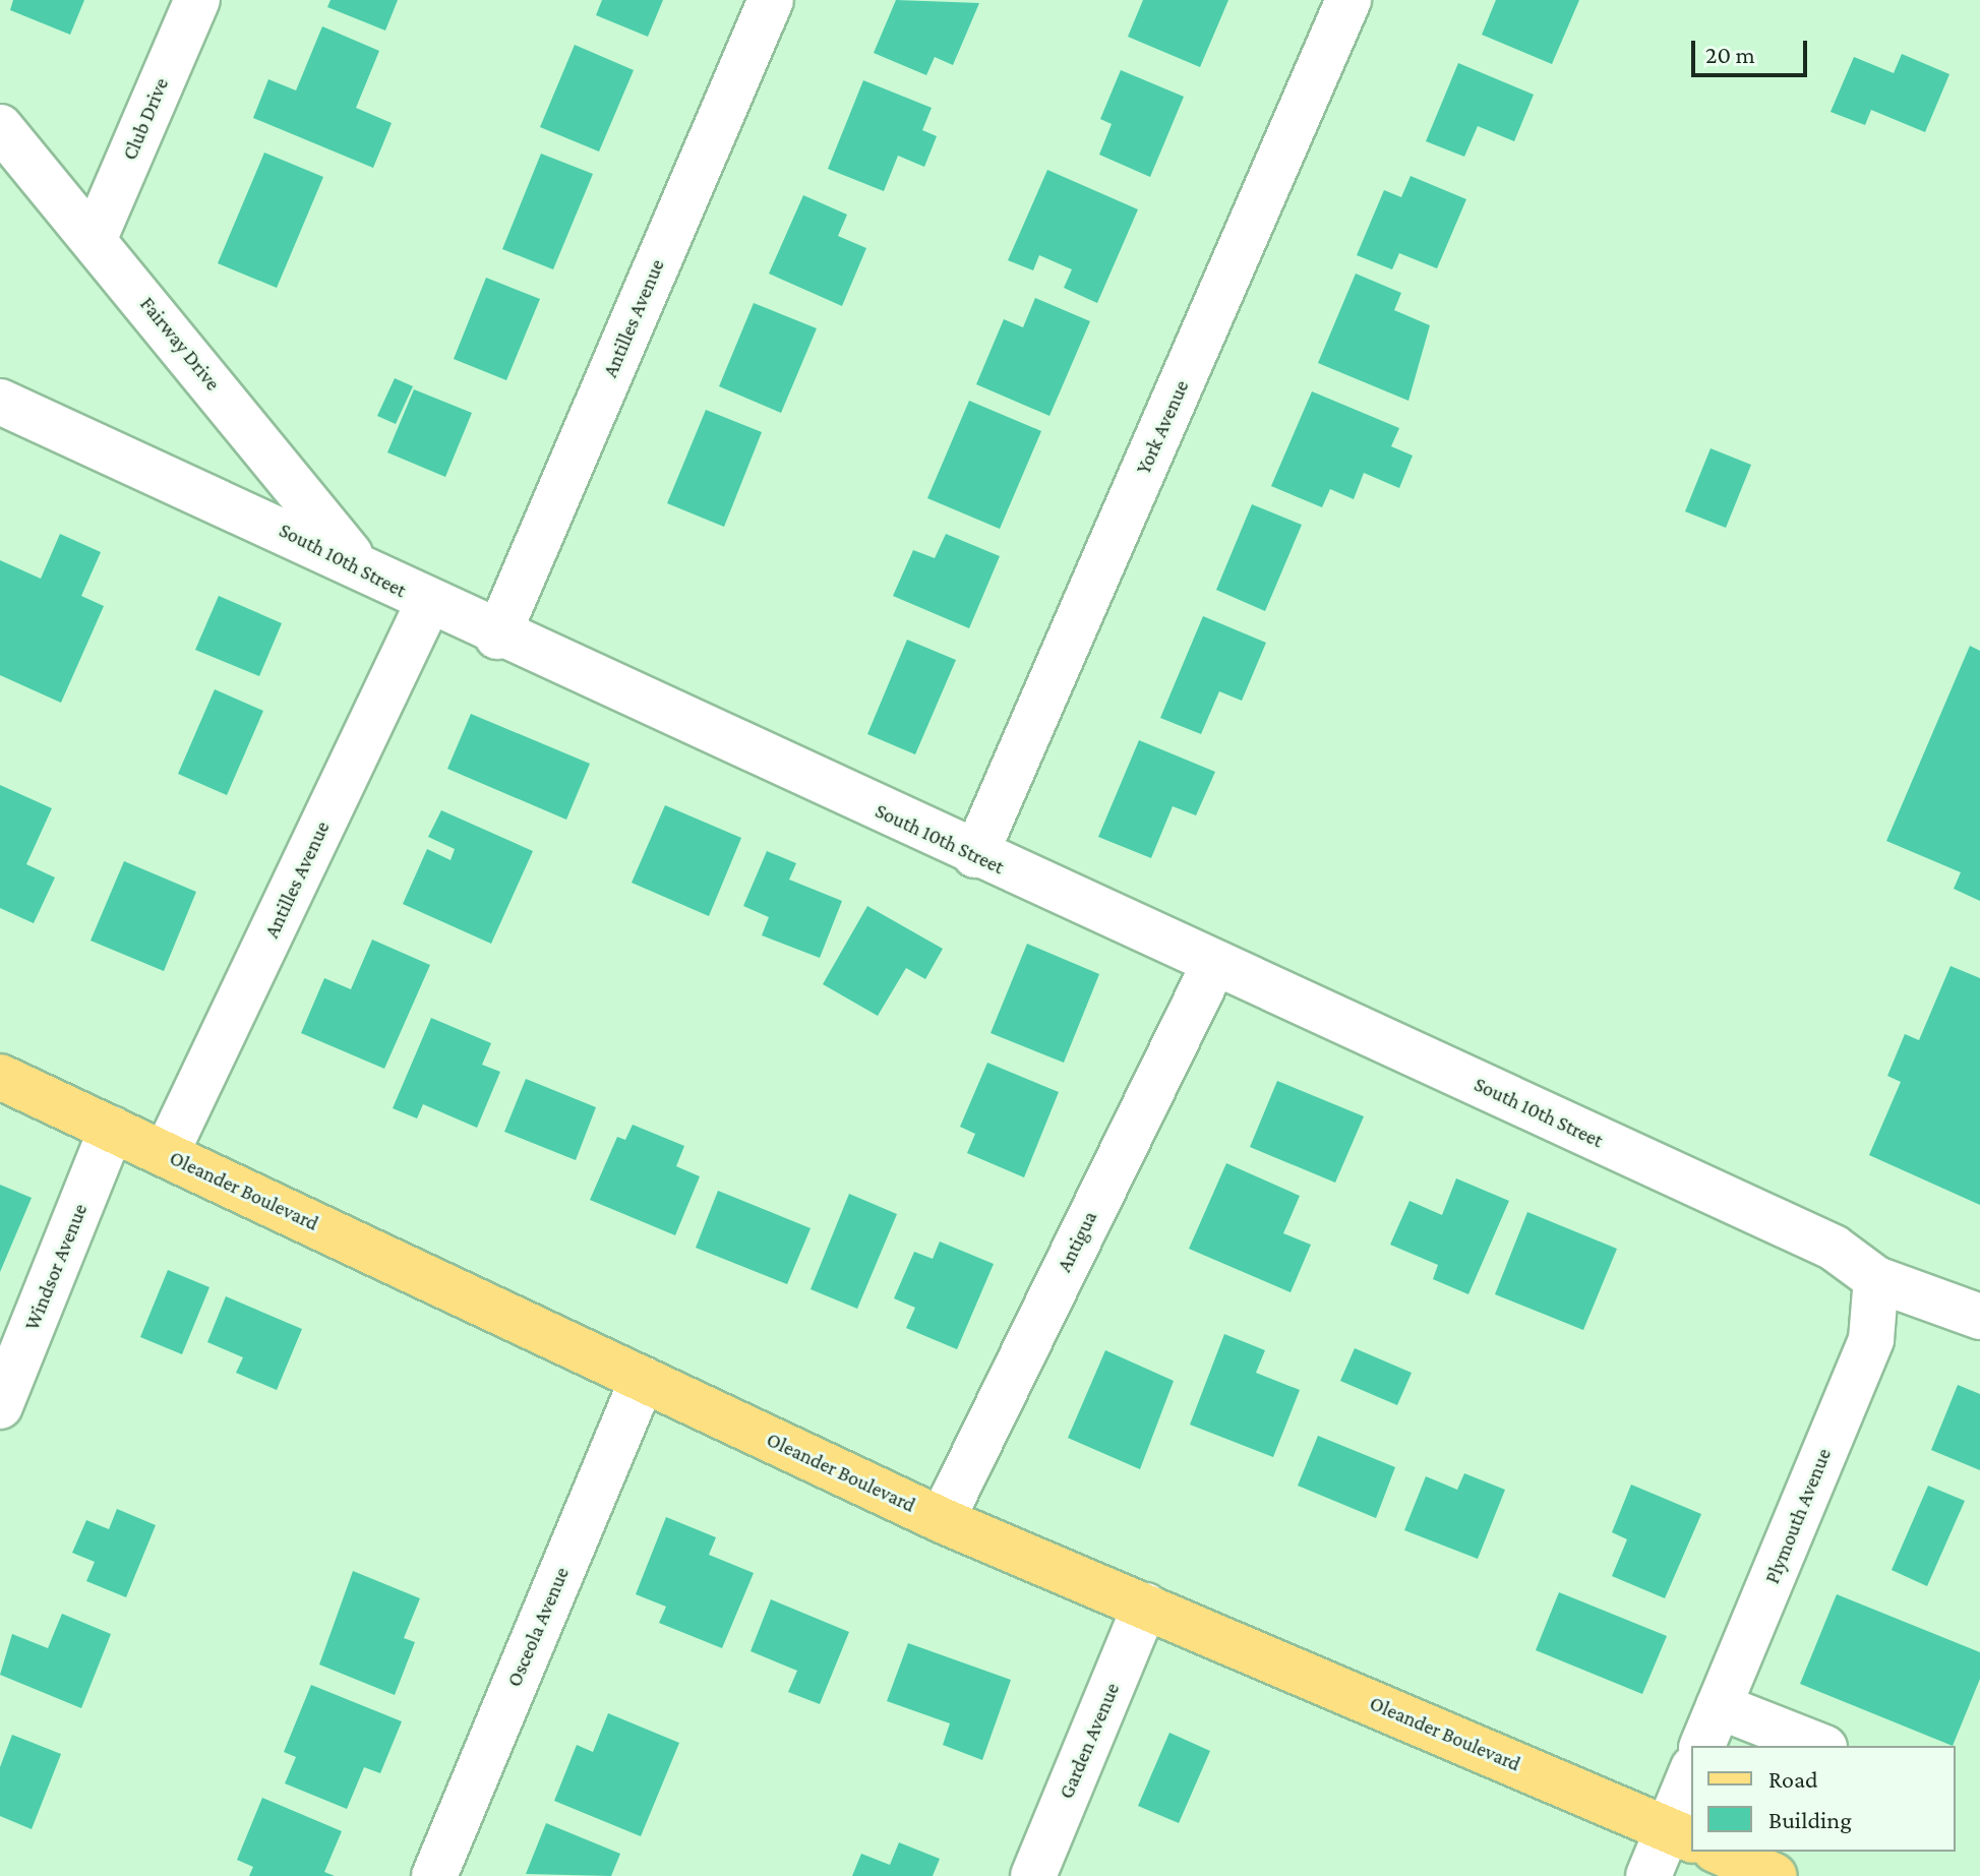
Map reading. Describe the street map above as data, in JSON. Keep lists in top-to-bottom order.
{
  "streets": {
    "main road": ["Oleander Boulevard"],
    "street": [
      "Club Drive",
      "Antilles Avenue",
      "Fairway Drive",
      "York Avenue",
      "South 10th Street",
      "Antigua",
      "Windsor Avenue",
      "Plymouth Avenue",
      "Osceola Avenue",
      "Garden Avenue"
    ]
  },
  "crossings": [
    ["Club Drive", "Fairway Drive"],
    ["Antilles Avenue", "South 10th Street"],
    ["Antilles Avenue", "Oleander Boulevard"],
    ["Fairway Drive", "South 10th Street"],
    ["York Avenue", "South 10th Street"],
    ["South 10th Street", "Antigua"],
    ["South 10th Street", "Plymouth Avenue"],
    ["Oleander Boulevard", "Antigua"],
    ["Oleander Boulevard", "Windsor Avenue"],
    ["Oleander Boulevard", "Osceola Avenue"],
    ["Oleander Boulevard", "Garden Avenue"]
  ],
  "legend": ["Road", "Building"],
  "scale_bar": "20 m"
}
